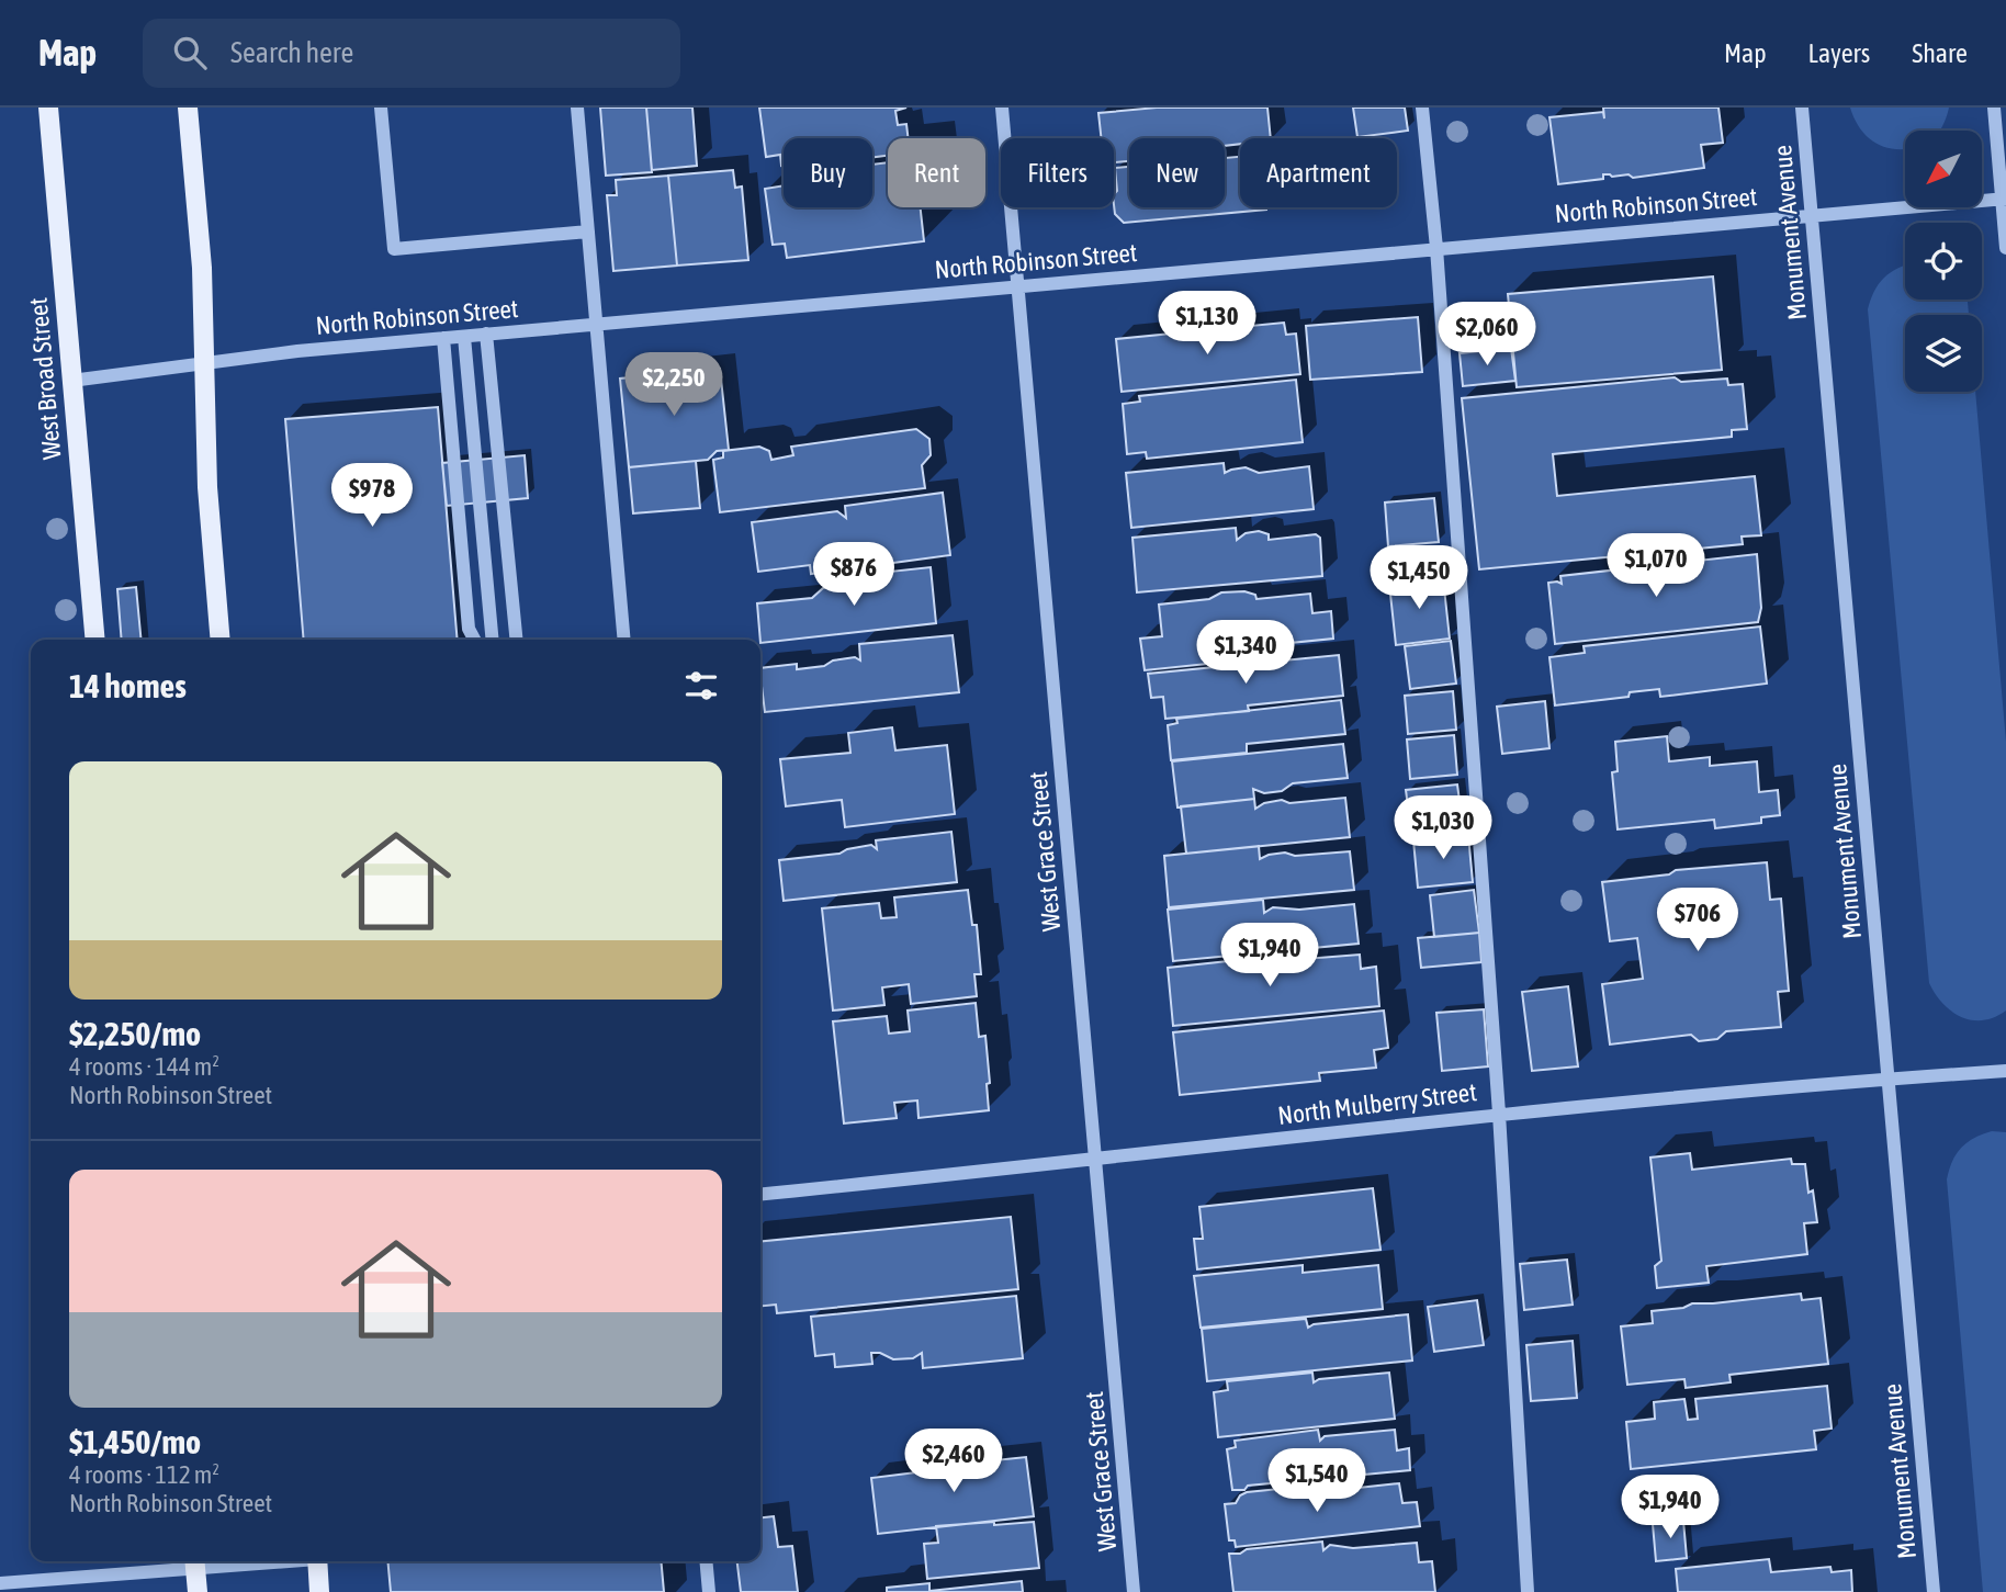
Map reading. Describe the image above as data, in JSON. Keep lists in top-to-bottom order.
{
  "streets": {
    "main road": ["West Broad Street"],
    "street": [
      "North Robinson Street",
      "Monument Avenue",
      "West Grace Street",
      "North Mulberry Street"
    ]
  },
  "crossings": [
    ["North Robinson Street", "Monument Avenue"],
    ["North Robinson Street", "West Broad Street"],
    ["North Robinson Street", "West Grace Street"],
    ["Monument Avenue", "North Mulberry Street"],
    ["West Grace Street", "North Mulberry Street"]
  ],
  "north": "bottom left",
  "page": {
    "header": "Map",
    "search": "Search here",
    "nav": ["Map", "Layers", "Share"],
    "chip": [
      "Buy",
      "Rent",
      "Filters",
      "New",
      "Apartment"
    ],
    "price": [
      "$1,130",
      "$2,060",
      "$2,250",
      "$978",
      "$1,070",
      "$876",
      "$1,450",
      "$1,340",
      "$1,030",
      "$706",
      "$1,940",
      "$2,460",
      "$1,540",
      "$1,940"
    ],
    "heading": "14 homes",
    "list": [
      {
        "name": "$2,250/mo",
        "note": "4 rooms · 144 m² · North Robinson Street"
      },
      {
        "name": "$1,450/mo",
        "note": "4 rooms · 112 m² · North Robinson Street"
      }
    ]
  }
}
